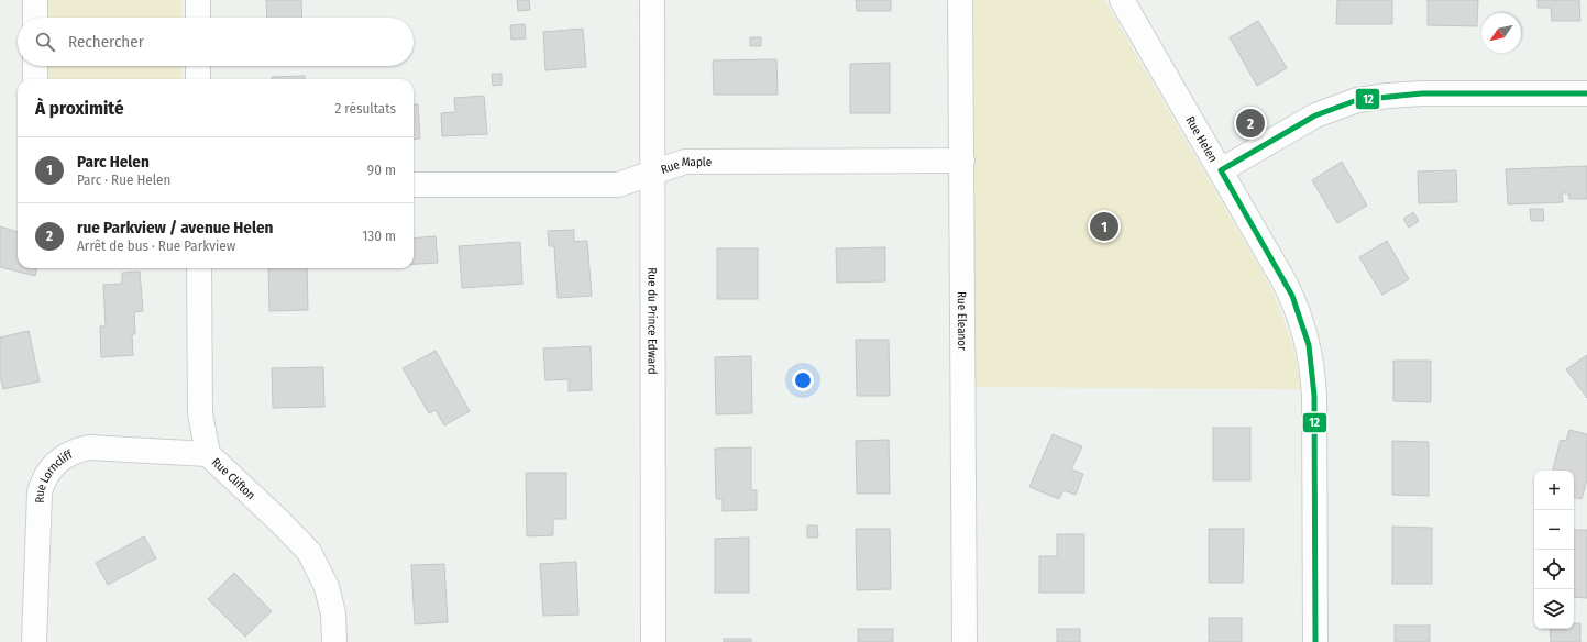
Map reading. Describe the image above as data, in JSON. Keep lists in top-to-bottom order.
{
  "streets": {
    "street": [
      "Rue Helen",
      "Rue Maple",
      "Rue du Prince Edward",
      "Rue Eleanor",
      "Rue Clifton",
      "Rue Lorncliff"
    ]
  },
  "crossings": [
    ["Rue Maple", "Rue du Prince Edward"],
    ["Rue Maple", "Rue Eleanor"],
    ["Rue Clifton", "Rue Lorncliff"]
  ],
  "lines": ["transit line 12"],
  "north": "bottom left",
  "page": {
    "search": "Rechercher",
    "heading": ["À proximité", "2 résultats"],
    "pins": ["2", "1"],
    "list": [
      {
        "mark": "1",
        "name": "Parc Helen",
        "note": "Parc · Rue Helen",
        "value": "90 m"
      },
      {
        "mark": "2",
        "name": "rue Parkview / avenue Helen",
        "note": "Arrêt de bus · Rue Parkview",
        "value": "130 m"
      }
    ],
    "map_buttons": ["+", "−"]
  }
}
